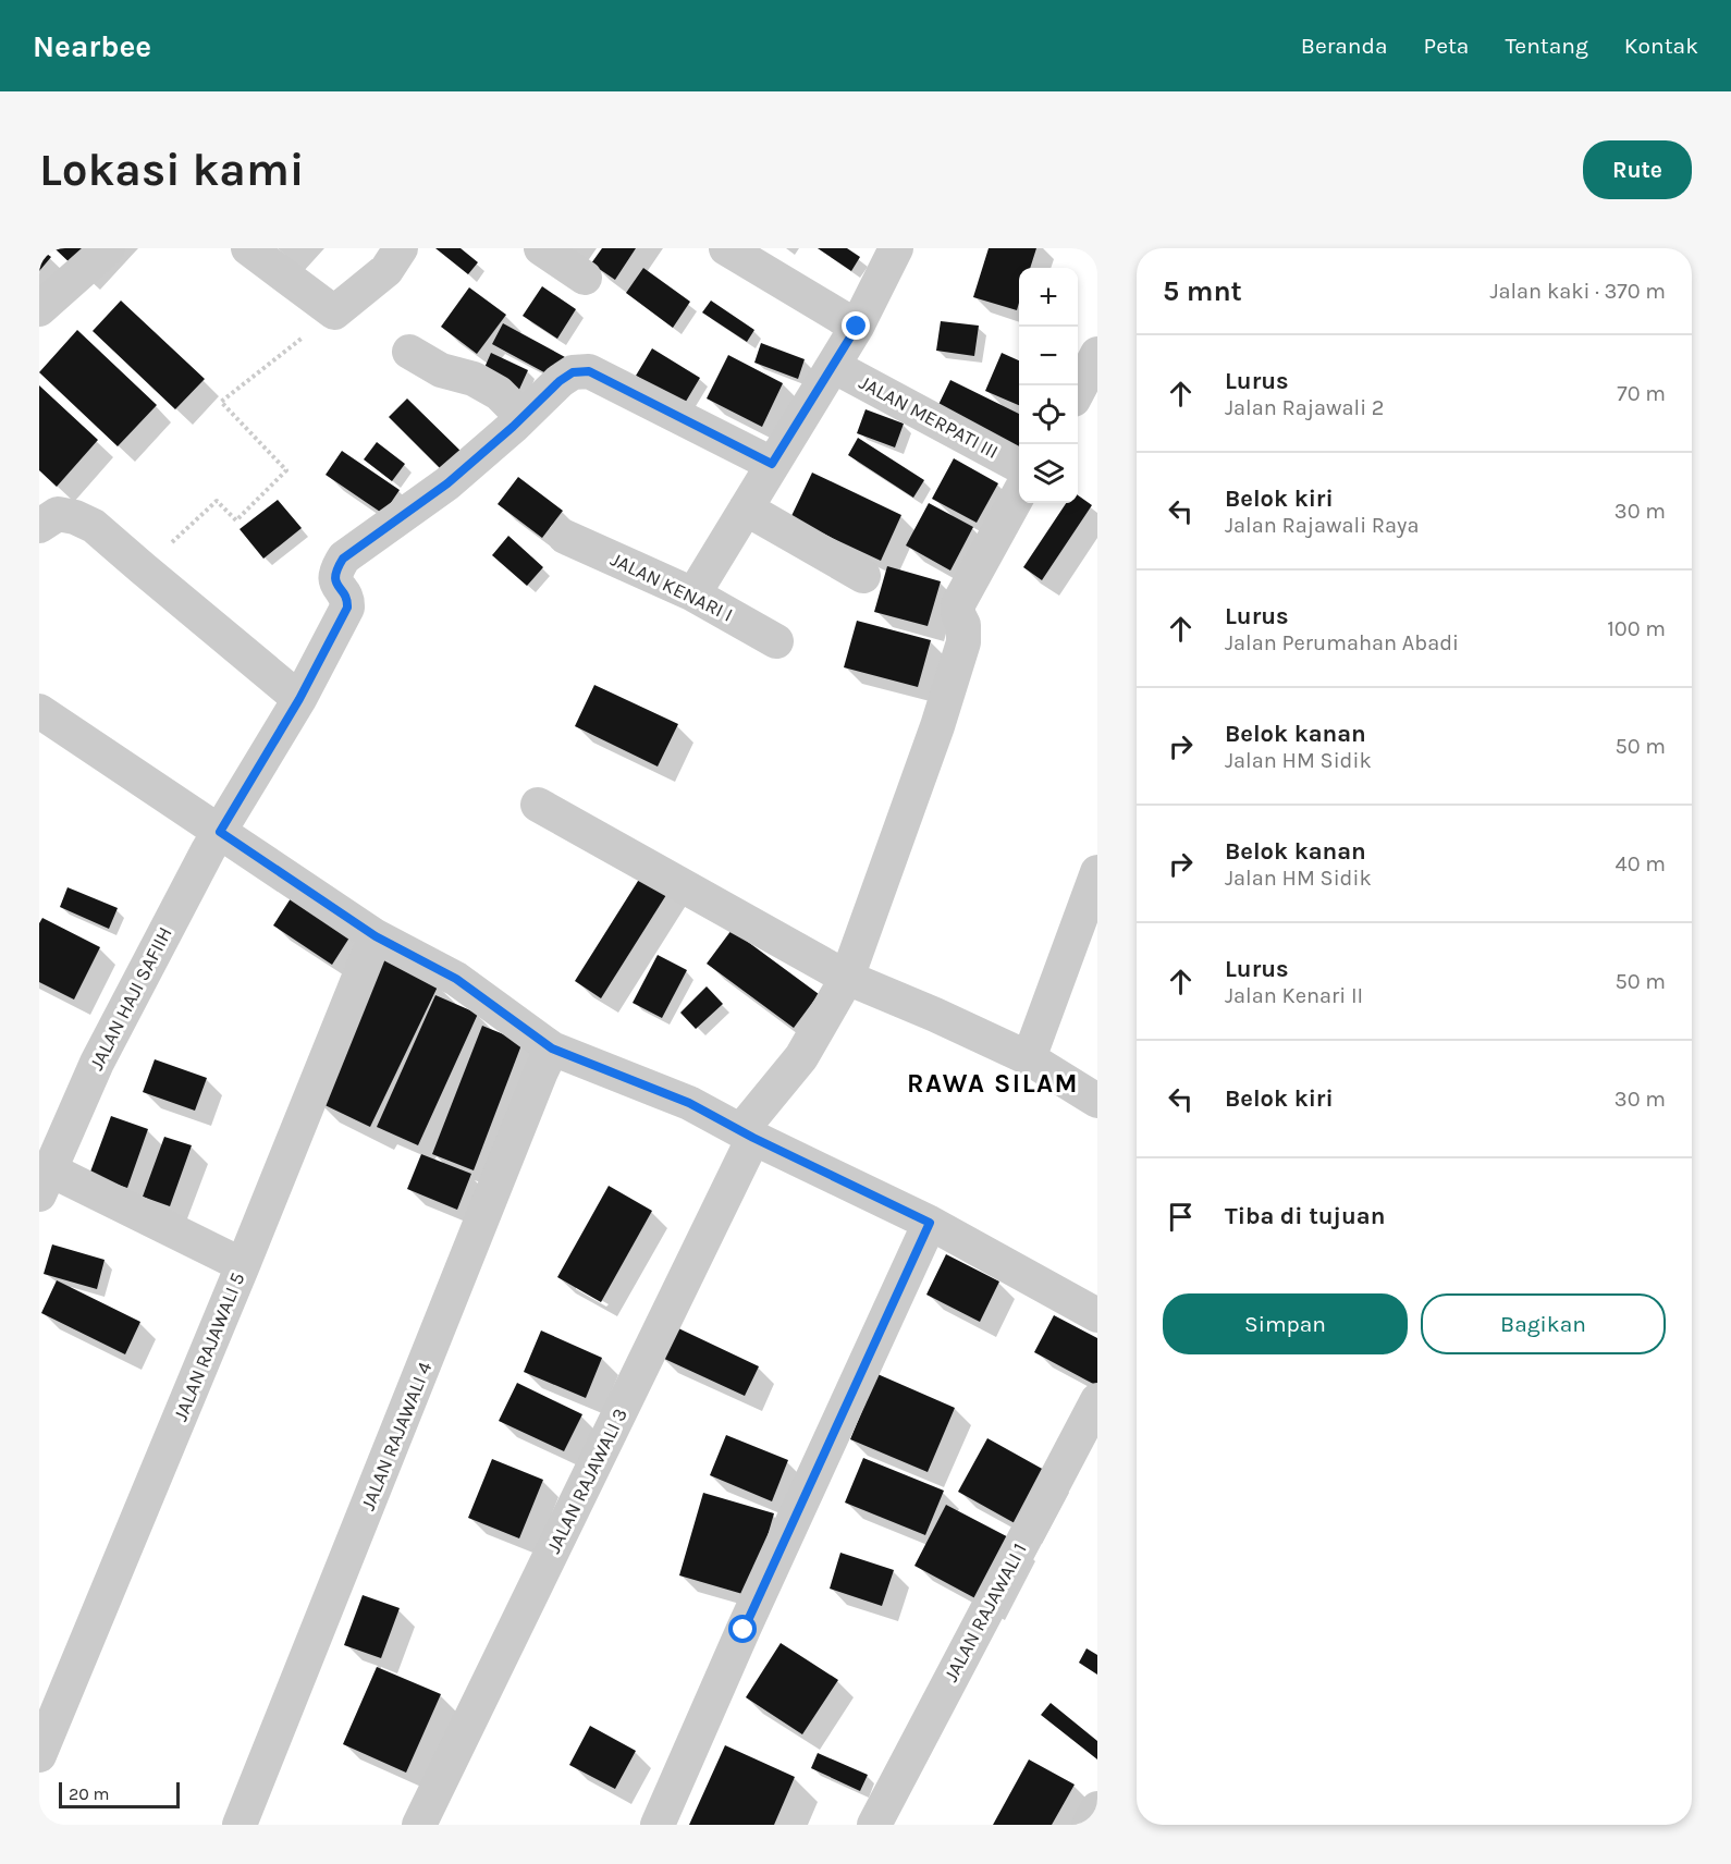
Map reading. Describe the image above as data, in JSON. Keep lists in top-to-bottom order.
{
  "streets": {
    "street": [
      "JALAN MERPATI III",
      "JALAN KENARI I",
      "JALAN HAJI SAFIIH",
      "JALAN RAJAWALI 5",
      "JALAN RAJAWALI 4",
      "JALAN RAJAWALI 3",
      "JALAN RAJAWALI 1"
    ]
  },
  "districts": ["RAWA SILAM"],
  "scale_bar": "20 m",
  "page": {
    "header": "Nearbee",
    "nav": [
      "Beranda",
      "Peta",
      "Tentang",
      "Kontak"
    ],
    "buttons": [
      "Rute",
      ["Simpan", "Bagikan"]
    ],
    "title": "Lokasi kami",
    "heading": ["5 mnt", "Jalan kaki · 370 m"],
    "map_buttons": ["+", "−"],
    "list": [
      ["Lurus", "Jalan Rajawali 2", "70 m"],
      ["Belok kiri", "Jalan Rajawali Raya", "30 m"],
      ["Lurus", "Jalan Perumahan Abadi", "100 m"],
      ["Belok kanan", "Jalan HM Sidik", "50 m"],
      ["Belok kanan", "Jalan HM Sidik", "40 m"],
      ["Lurus", "Jalan Kenari II", "50 m"],
      ["Belok kiri", "30 m"],
      "Tiba di tujuan"
    ],
    "scale": "20 m"
  }
}
